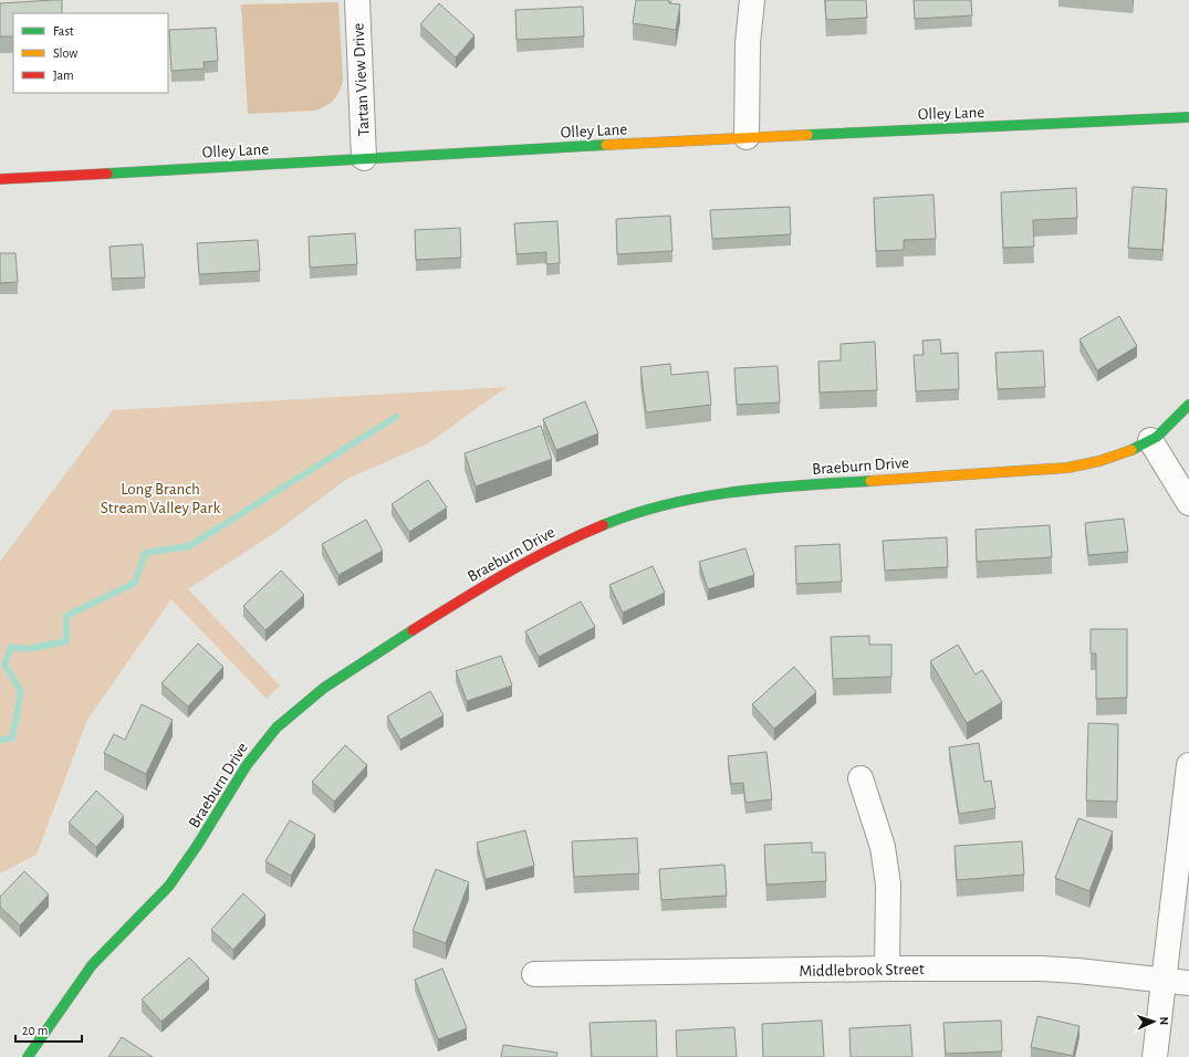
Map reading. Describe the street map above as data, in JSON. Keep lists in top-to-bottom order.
{
  "streets": {
    "street": [
      "Tartan View Drive",
      "Olley Lane",
      "Braeburn Drive",
      "Middlebrook Street"
    ]
  },
  "crossings": [
    ["Tartan View Drive", "Olley Lane"]
  ],
  "parks": ["Long Branch Stream Valley Park"],
  "legend": ["Fast", "Slow", "Jam"],
  "scale_bar": "20 m",
  "north": "right"
}
